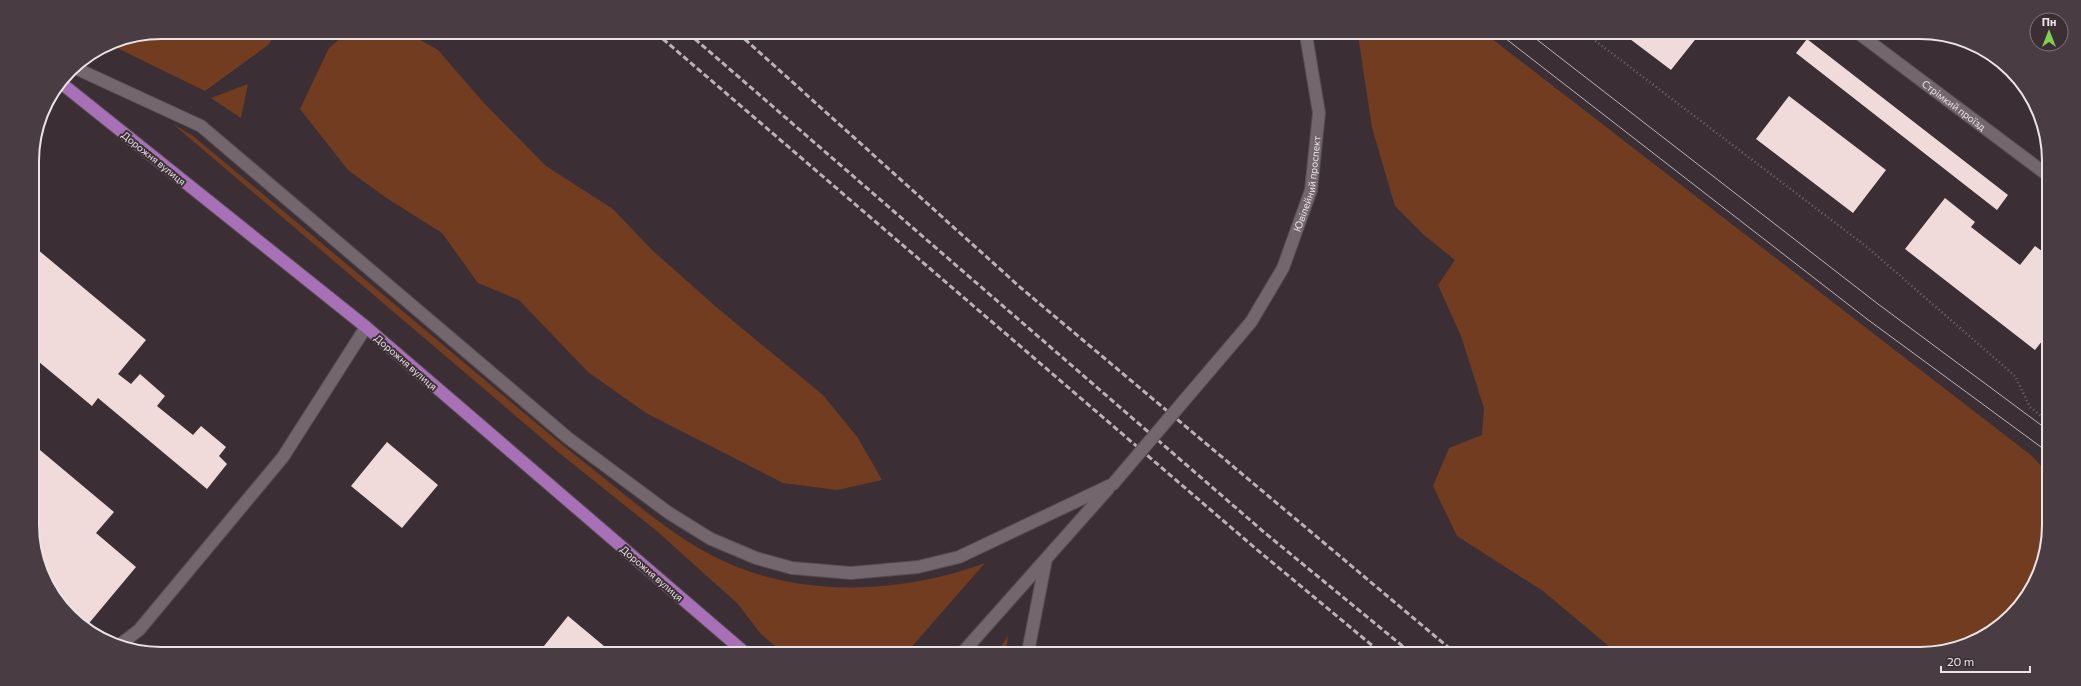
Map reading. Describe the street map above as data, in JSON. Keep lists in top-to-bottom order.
{
  "streets": {
    "main road": ["Стрімкий проїзд", "Дорожня вулиця", "Ювілейний проспект"]
  },
  "scale_bar": "20 m",
  "north": "top"
}
